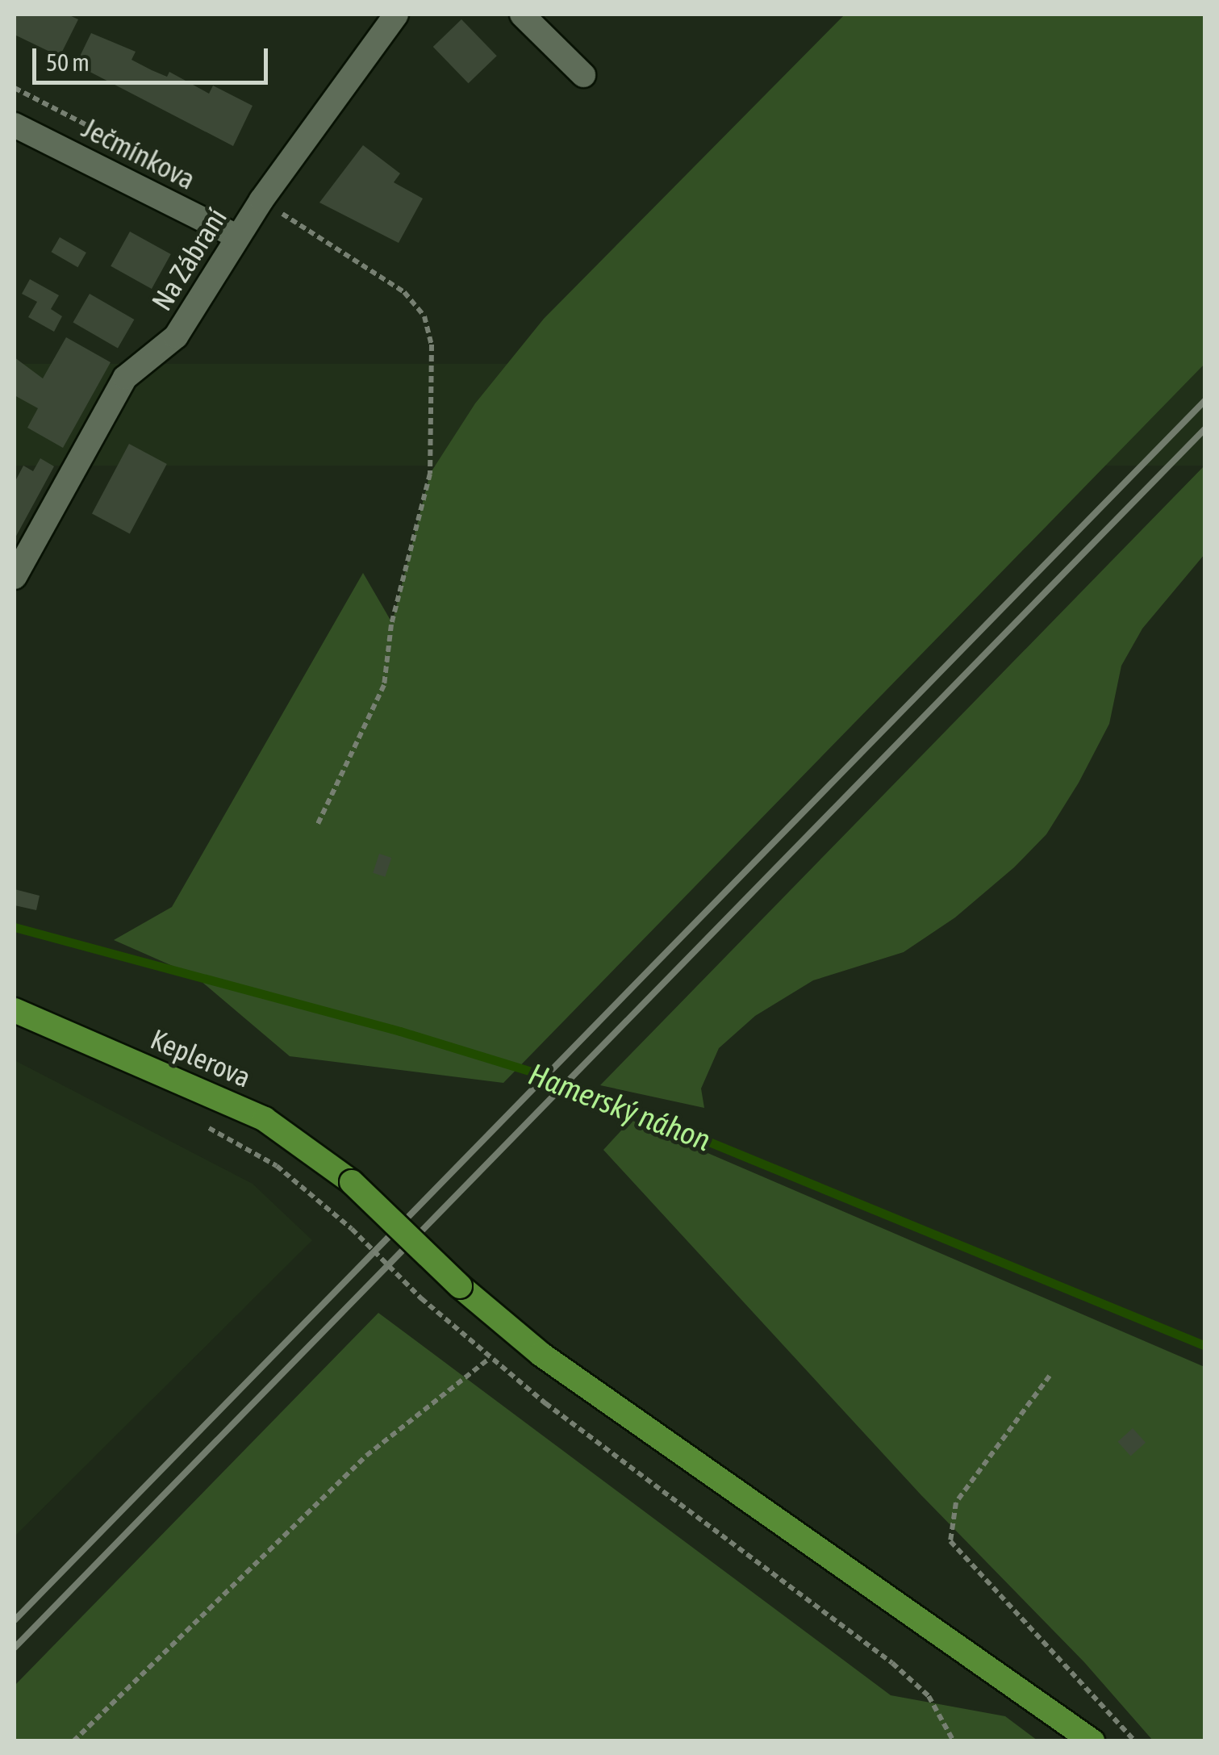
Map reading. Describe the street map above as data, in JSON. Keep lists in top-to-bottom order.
{
  "streets": {
    "main road": ["Keplerova"],
    "street": ["Ječmínkova", "Na Zábraní"]
  },
  "crossings": [
    ["Ječmínkova", "Na Zábraní"]
  ],
  "water": ["Hamerský náhon"],
  "scale_bar": "50 m"
}
